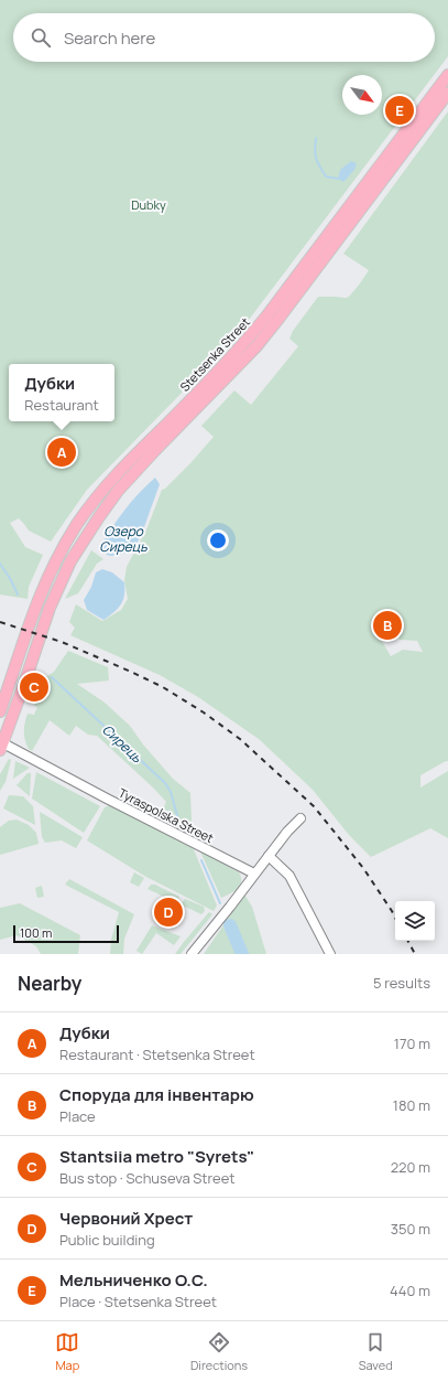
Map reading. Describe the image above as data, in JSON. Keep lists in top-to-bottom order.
{
  "streets": {
    "main road": ["Stetsenka Street"],
    "street": ["Tyraspolska Street"]
  },
  "crossings": [
    ["Stetsenka Street", "Tyraspolska Street"]
  ],
  "water": ["Озеро Сирець", "Сирець"],
  "parks": ["Dubky"],
  "scale_bar": "100 m",
  "north": "bottom right",
  "page": {
    "search": "Search here",
    "pins": [
      "E",
      "A",
      "B",
      "C",
      "D"
    ],
    "popup": ["Дубки", "Restaurant"],
    "scale": "100 m",
    "heading": ["Nearby", "5 results"],
    "list": [
      {
        "mark": "A",
        "name": "Дубки",
        "note": "Restaurant · Stetsenka Street",
        "value": "170 m"
      },
      {
        "mark": "B",
        "name": "Споруда для інвентарю",
        "note": "Place",
        "value": "180 m"
      },
      {
        "mark": "C",
        "name": "Stantsiia metro \"Syrets\"",
        "note": "Bus stop · Schuseva Street",
        "value": "220 m"
      },
      {
        "mark": "D",
        "name": "Червоний Хрест",
        "note": "Public building",
        "value": "350 m"
      },
      {
        "mark": "E",
        "name": "Мельниченко О.С.",
        "note": "Place · Stetsenka Street",
        "value": "440 m"
      }
    ],
    "nav": ["Map", "Directions", "Saved"]
  }
}
